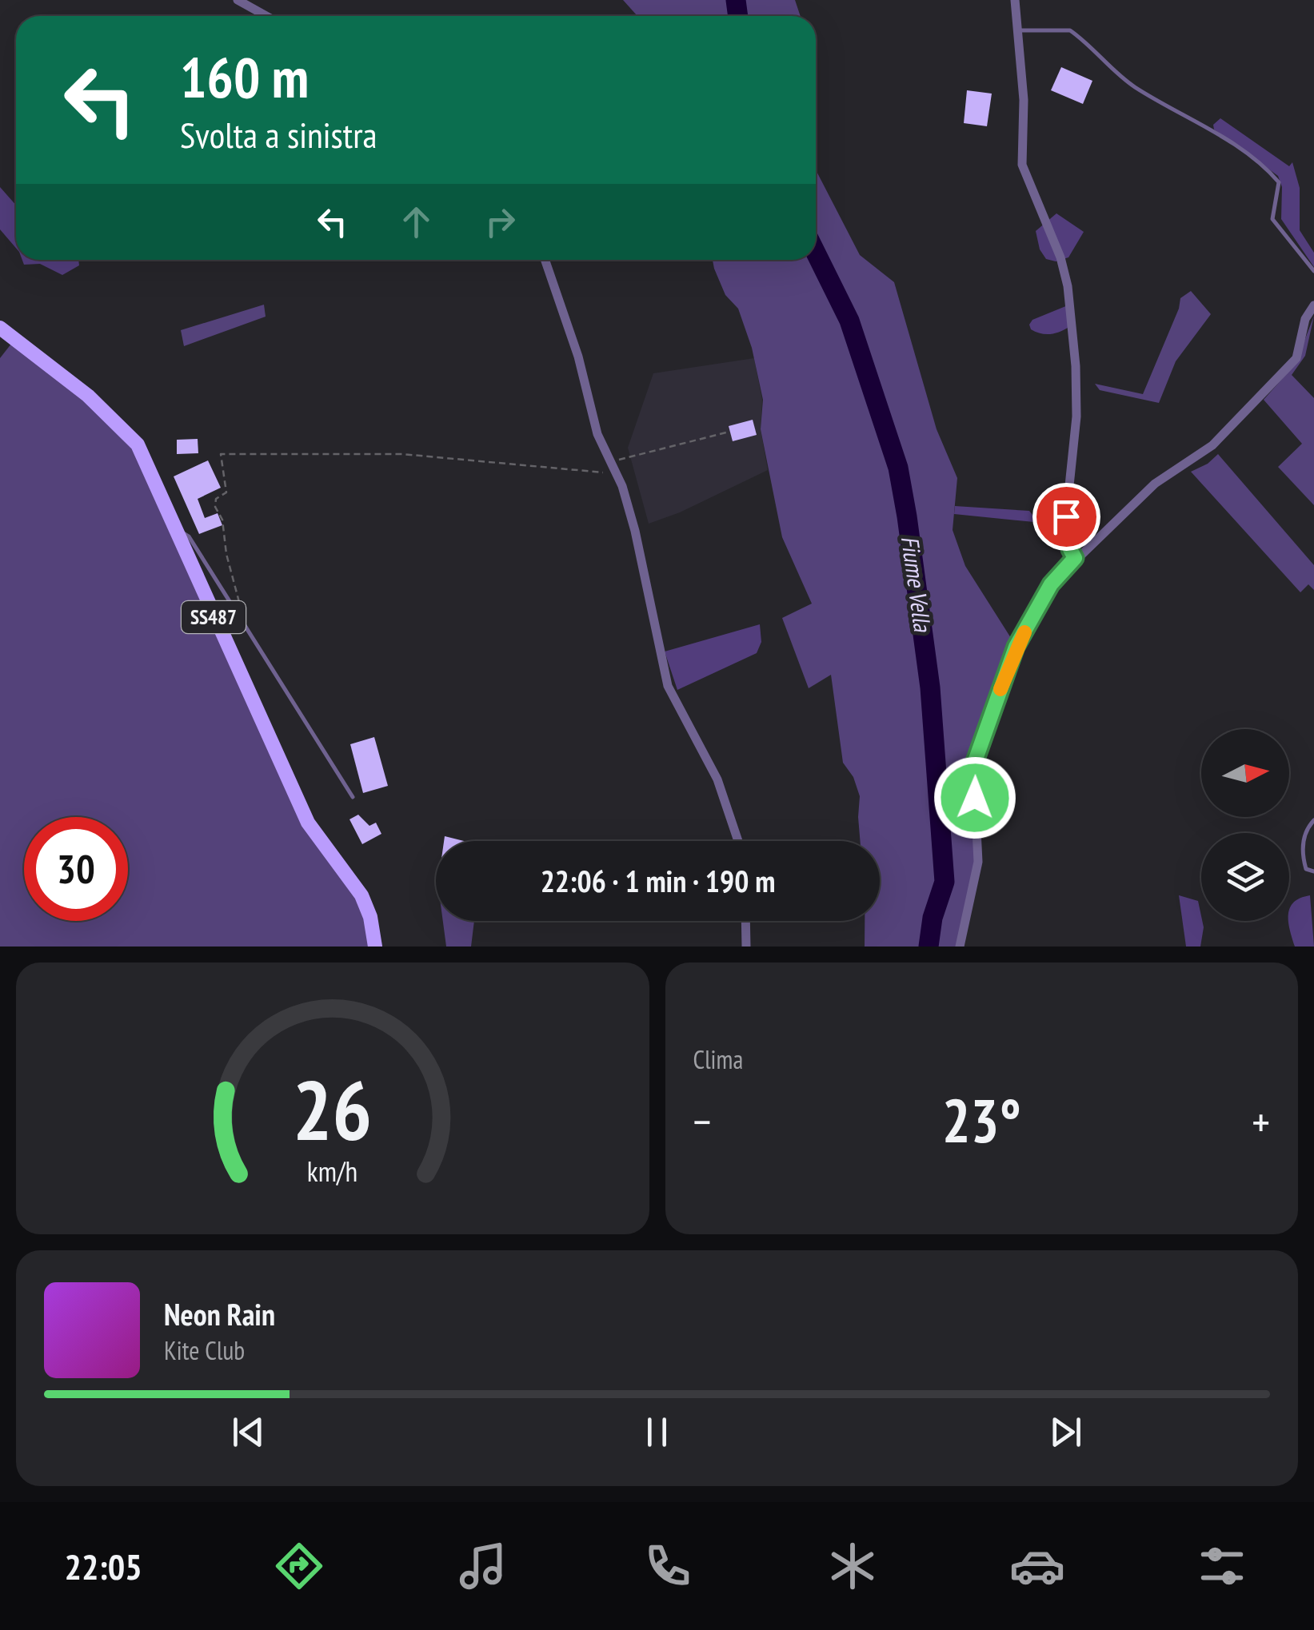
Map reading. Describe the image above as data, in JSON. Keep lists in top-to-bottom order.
{
  "streets": {
    "main road": ["SS487"]
  },
  "water": ["Fiume Vella"],
  "north": "right",
  "page": {
    "turn": ["160 m", "Svolta a sinistra"],
    "limit": "30",
    "trip": "22:06 · 1 min · 190 m",
    "tile": "Clima",
    "heat": ["−", "23°", "+"],
    "song": ["Neon Rain", "Kite Club"],
    "tabs": "22:05",
    "gauge": ["26", "km/h"]
  }
}
